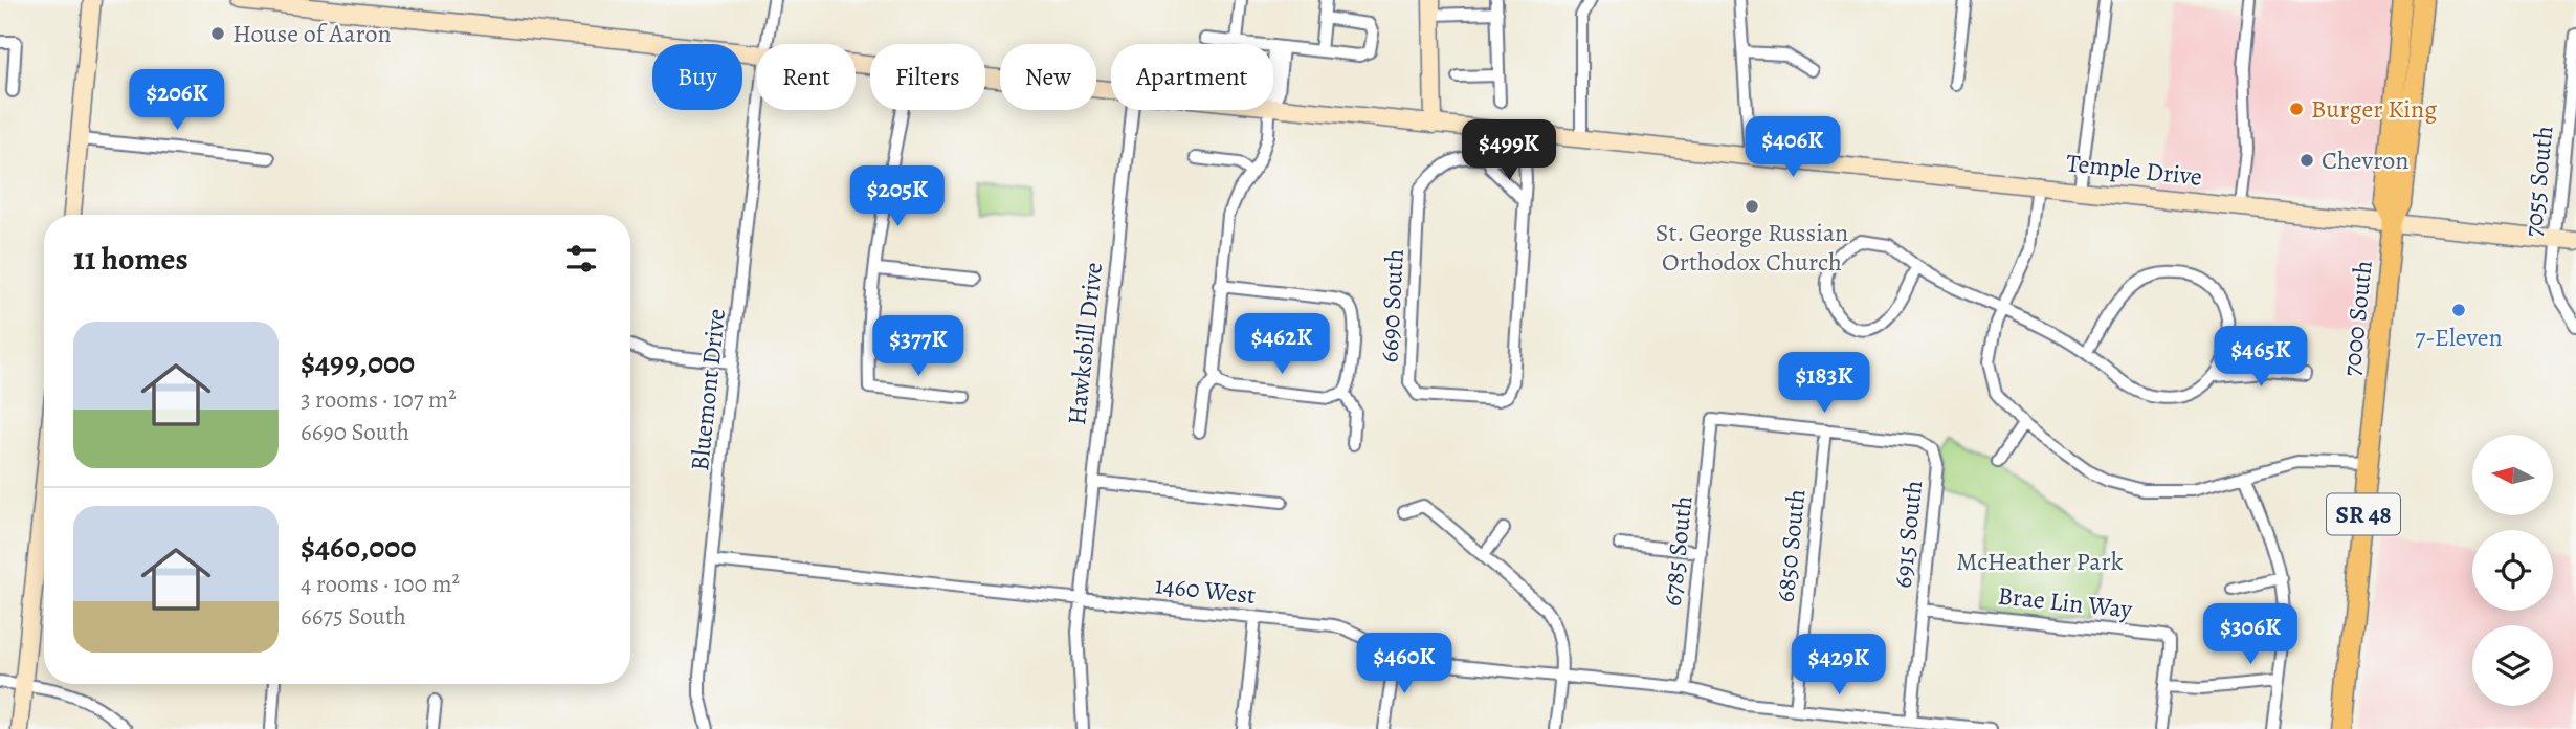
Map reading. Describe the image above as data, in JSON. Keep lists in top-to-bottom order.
{
  "streets": {
    "main road": ["7000 South", "SR 48"],
    "street": [
      "Temple Drive",
      "7055 South",
      "6690 South",
      "Hawksbill Drive",
      "Bluemont Drive",
      "6915 South",
      "6850 South",
      "6785 South",
      "1460 West",
      "Brae Lin Way"
    ]
  },
  "crossings": [
    ["Temple Drive", "7055 South"],
    ["Temple Drive", "6690 South"],
    ["Temple Drive", "7000 South"],
    ["Hawksbill Drive", "1460 West"],
    ["Bluemont Drive", "1460 West"],
    ["6915 South", "6850 South"],
    ["6915 South", "6785 South"],
    ["6915 South", "1460 West"],
    ["6915 South", "Brae Lin Way"],
    ["6850 South", "6785 South"],
    ["6850 South", "1460 West"],
    ["6785 South", "1460 West"]
  ],
  "parks": ["McHeather Park"],
  "places": [
    "House of Aaron",
    "Burger King",
    "Chevron",
    "St. George Russian Orthodox Church",
    "7-Eleven"
  ],
  "north": "left",
  "page": {
    "chip": [
      "Buy",
      "Rent",
      "Filters",
      "New",
      "Apartment"
    ],
    "price": [
      "$206K",
      "$406K",
      "$499K",
      "$205K",
      "$462K",
      "$377K",
      "$465K",
      "$183K",
      "$306K",
      "$460K",
      "$429K"
    ],
    "heading": "11 homes",
    "list": [
      {
        "name": "$499,000",
        "note": "3 rooms · 107 m² · 6690 South"
      },
      {
        "name": "$460,000",
        "note": "4 rooms · 100 m² · 6675 South"
      }
    ]
  }
}
